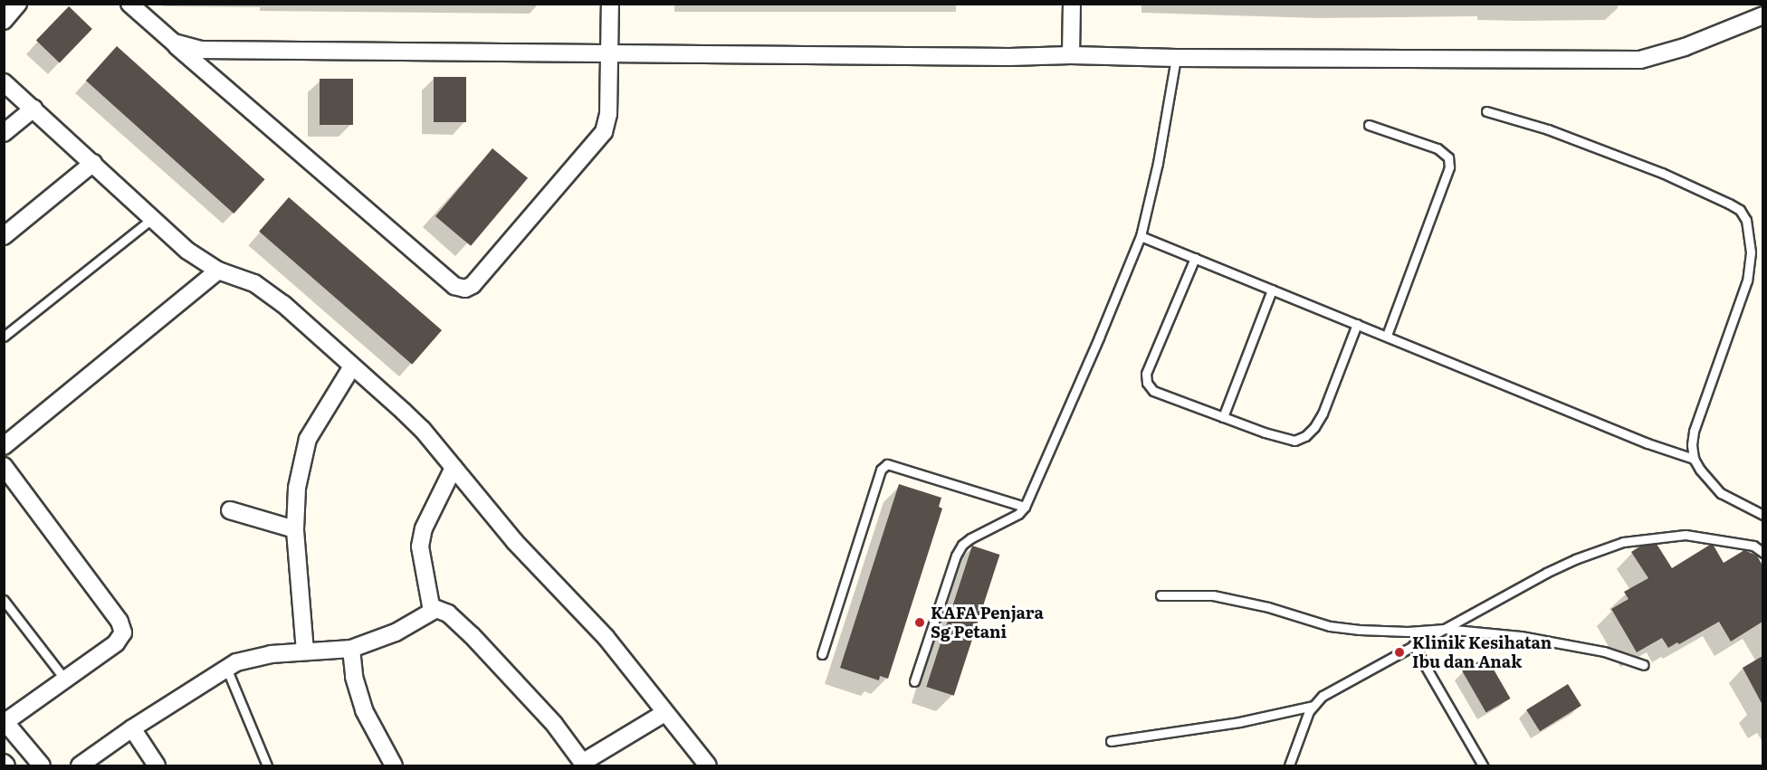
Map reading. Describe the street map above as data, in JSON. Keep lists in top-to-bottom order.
{
  "places": ["KAFA Penjara Sg Petani", "Klinik Kesihatan Ibu dan Anak"]
}
